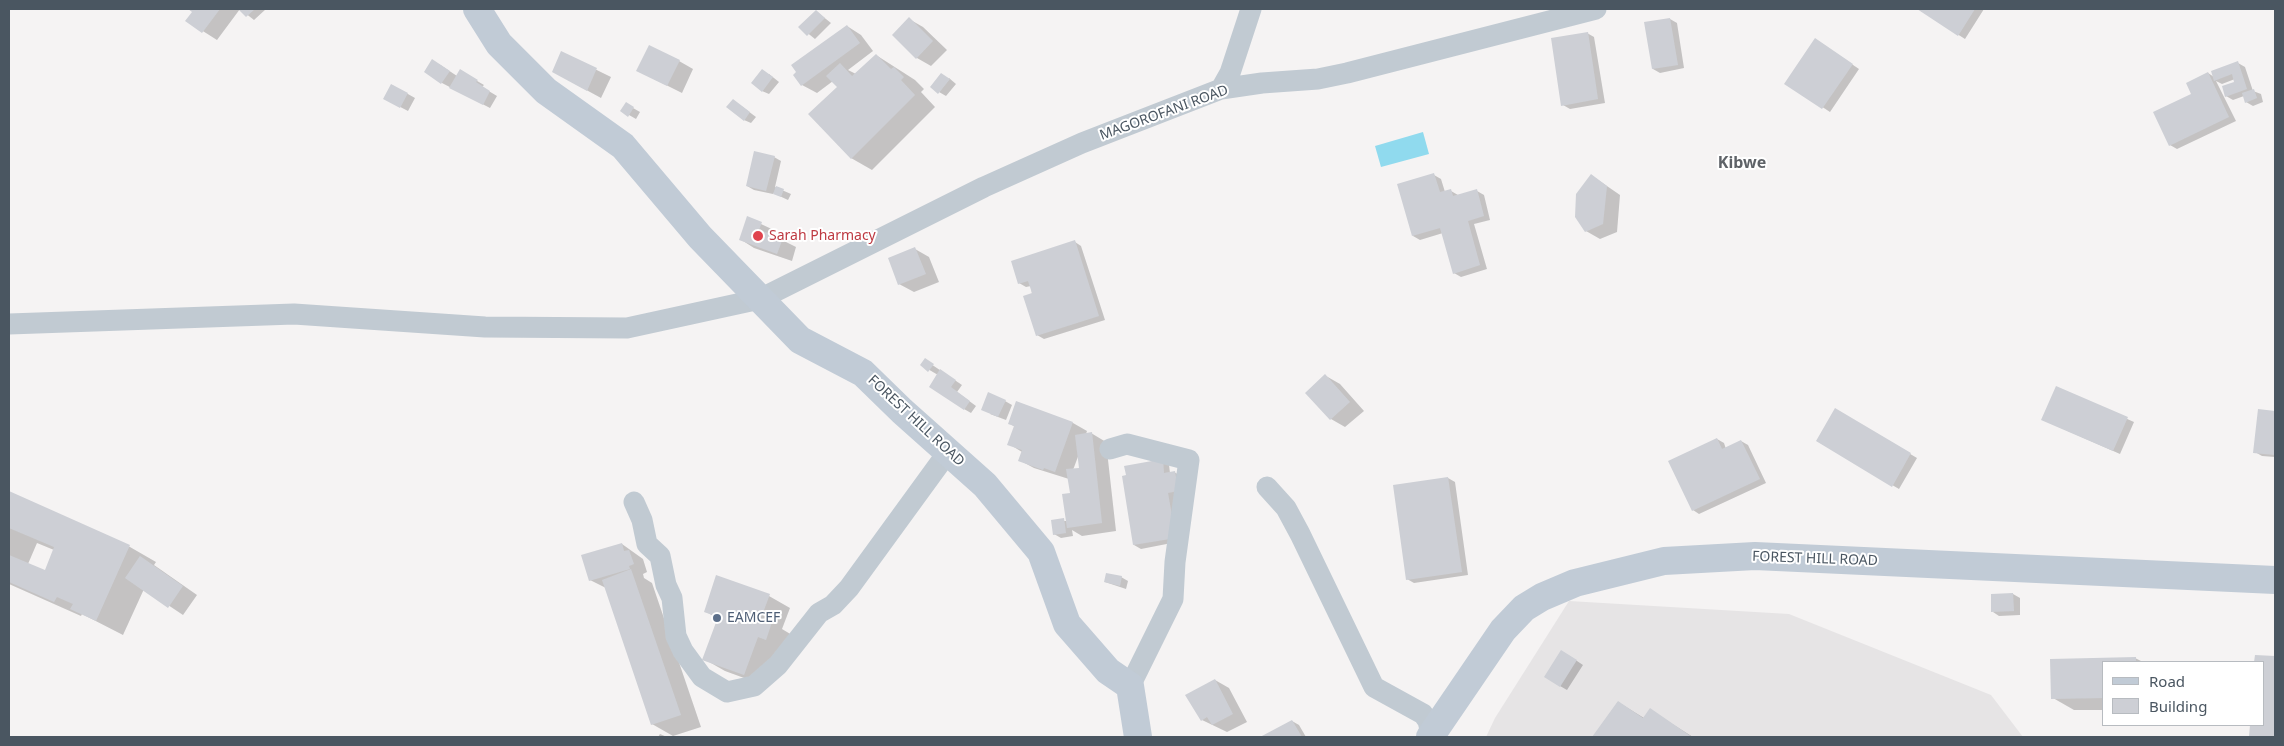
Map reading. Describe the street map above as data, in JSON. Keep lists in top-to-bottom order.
{
  "streets": {
    "street": ["MAGOROFANI ROAD", "FOREST HILL ROAD"]
  },
  "crossings": [
    ["MAGOROFANI ROAD", "FOREST HILL ROAD"]
  ],
  "districts": ["Kibwe"],
  "places": ["Sarah Pharmacy", "EAMCEF"],
  "legend": ["Road", "Building"]
}
